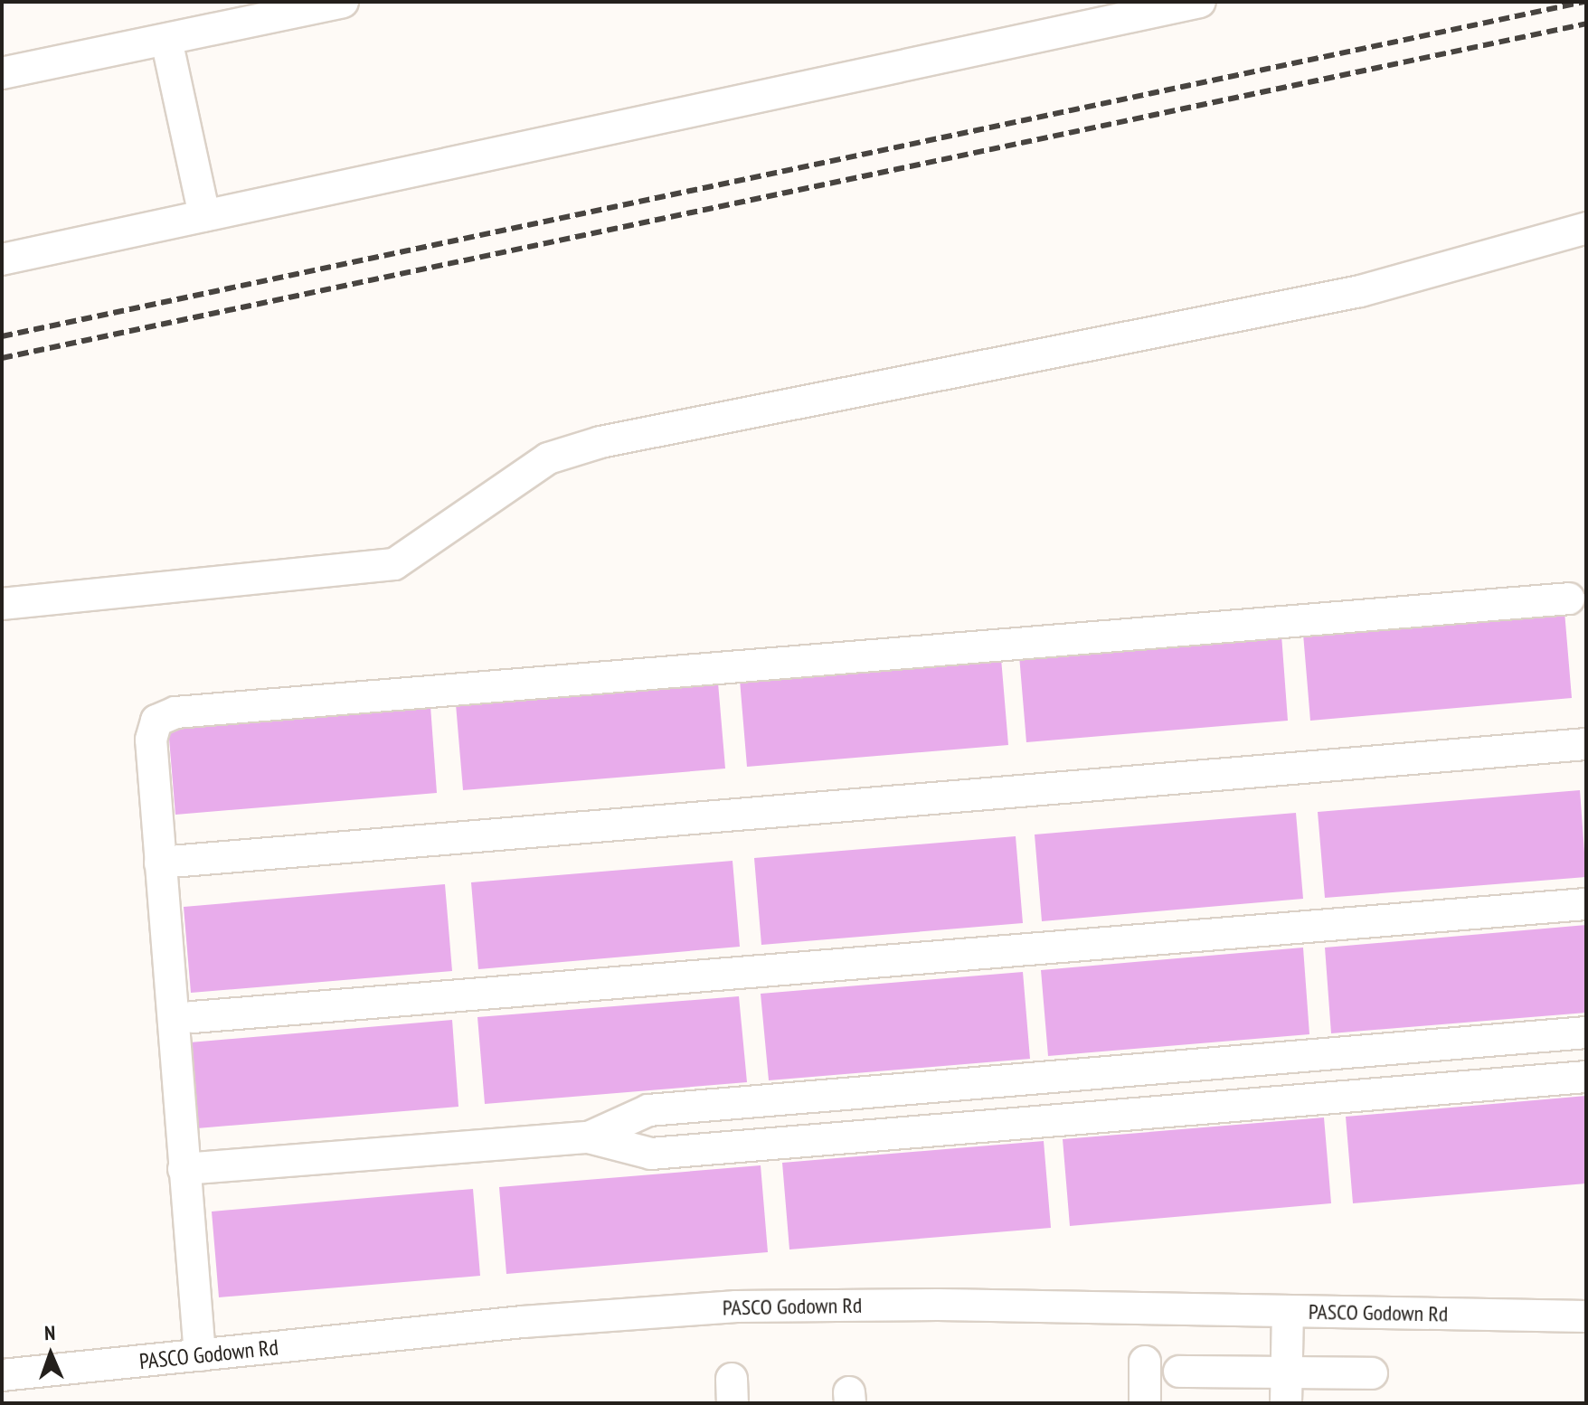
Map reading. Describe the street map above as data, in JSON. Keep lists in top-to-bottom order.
{
  "streets": {
    "street": ["PASCO Godown Rd"]
  },
  "north": "top"
}
